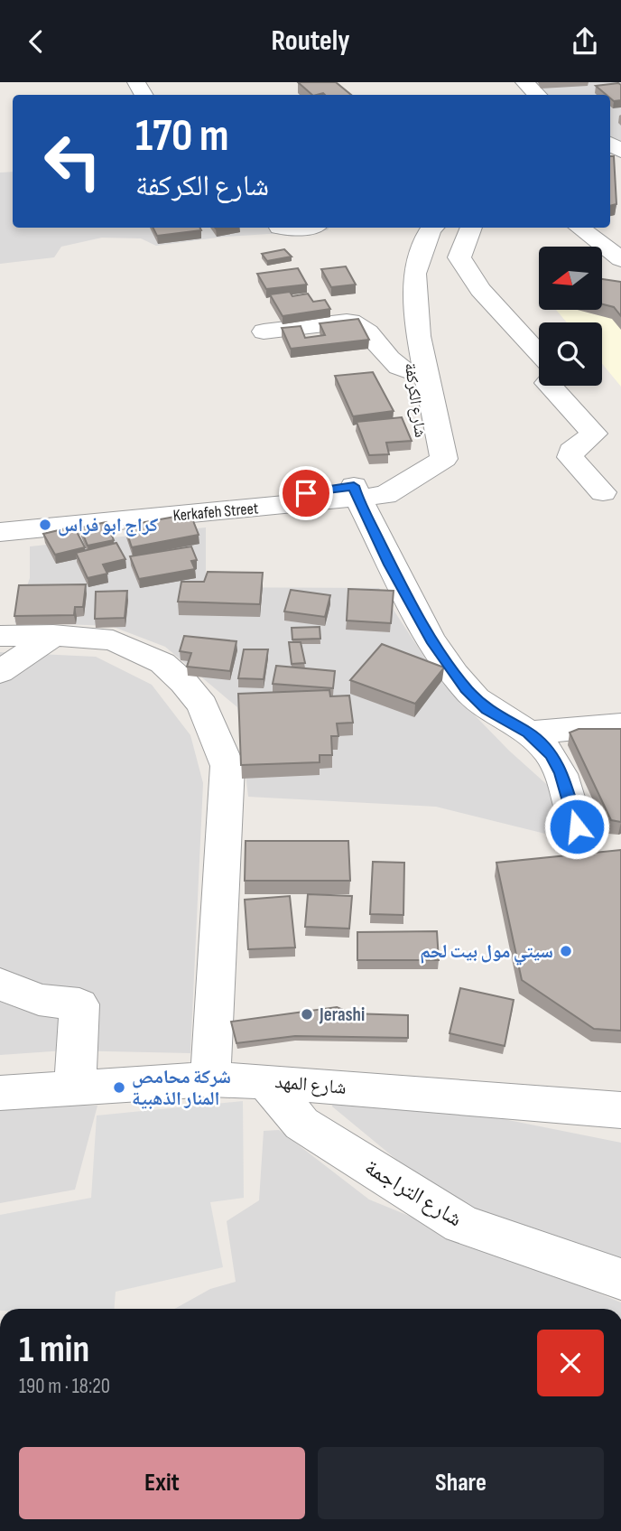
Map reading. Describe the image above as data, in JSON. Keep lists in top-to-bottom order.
{
  "streets": {
    "street": [
      "شارع الكركفة",
      "Kerkafeh Street",
      "شارع المهد",
      "شارع التراجمة"
    ]
  },
  "crossings": [
    ["شارع الكركفة", "Kerkafeh Street"],
    ["شارع المهد", "شارع التراجمة"]
  ],
  "places": [
    "كراج ابو فراس",
    "سيتي مول بيت لحم",
    "Jerashi",
    "شركة محامص المنار الذهبية"
  ],
  "north": "left",
  "page": {
    "header": "Routely",
    "turn": ["170 m", "شارع الكركفة"],
    "heading": ["1 min", "190 m · 18:20"],
    "buttons": ["Exit", "Share"]
  }
}
